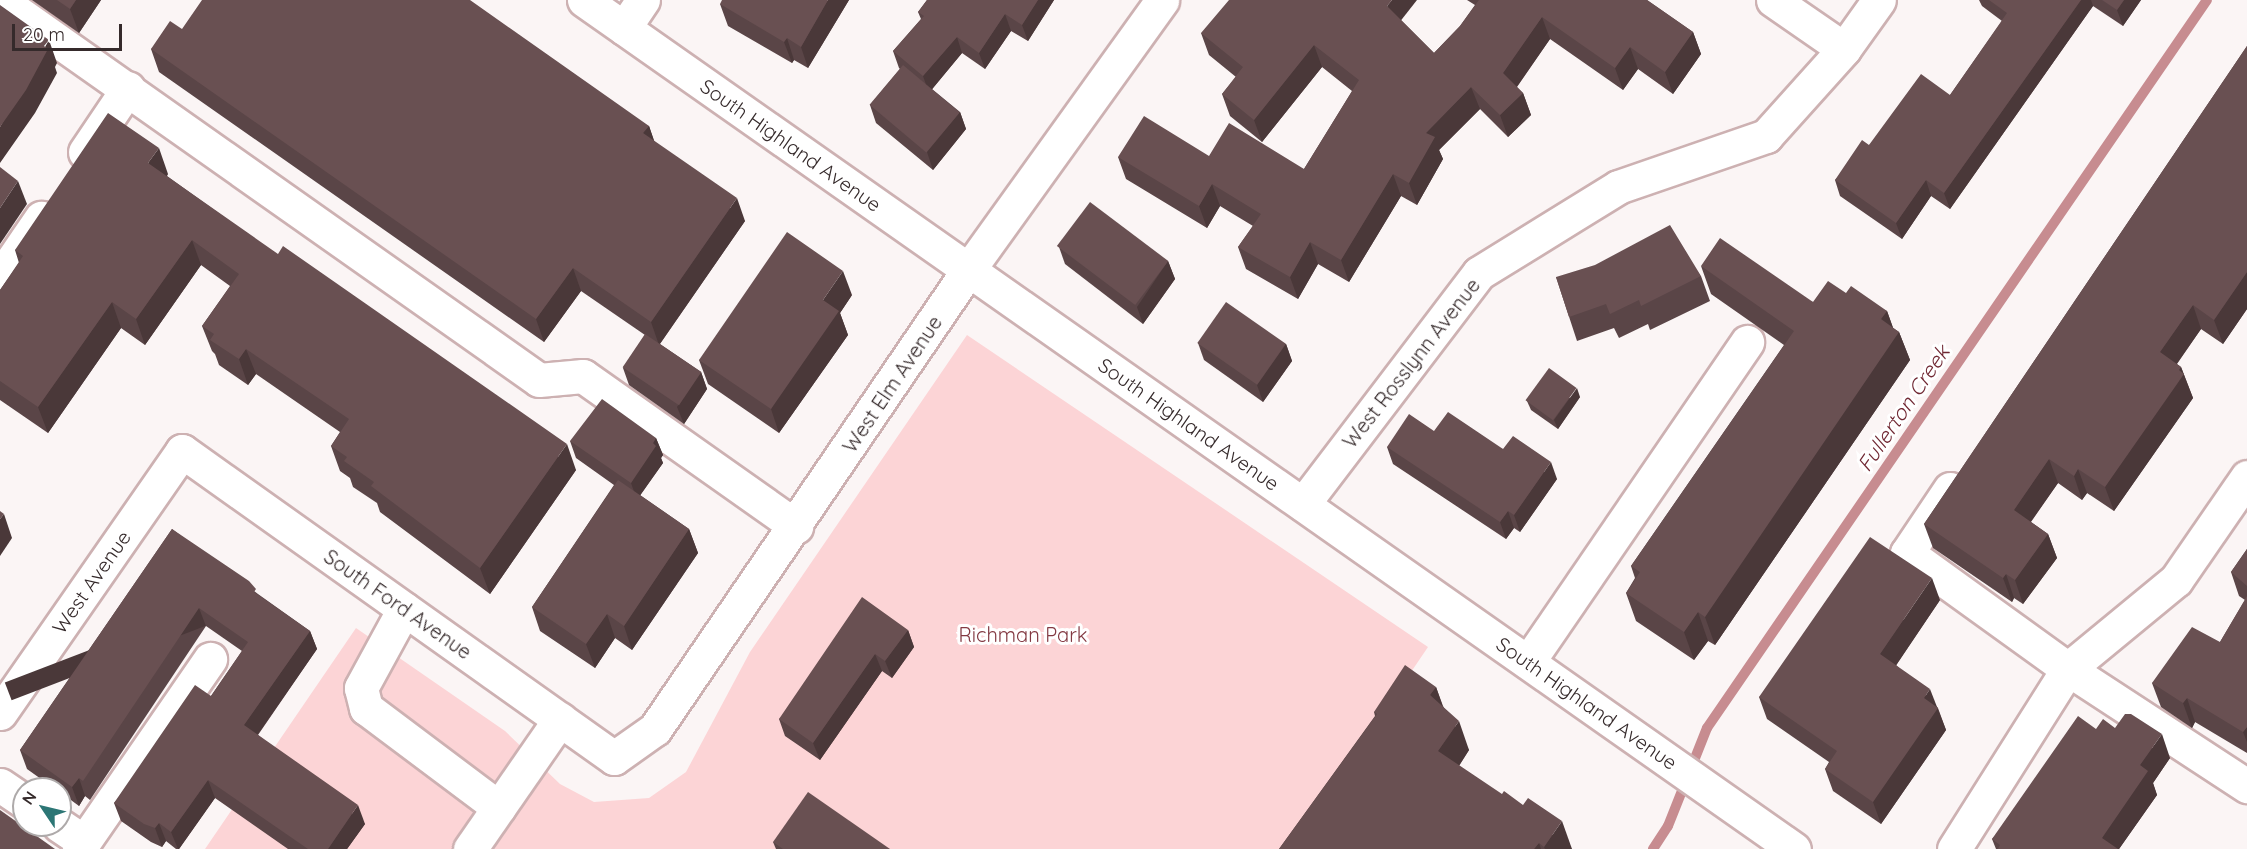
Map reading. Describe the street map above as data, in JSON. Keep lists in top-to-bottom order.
{
  "streets": {
    "street": [
      "South Highland Avenue",
      "West Rosslynn Avenue",
      "West Elm Avenue",
      "West Avenue",
      "South Ford Avenue"
    ]
  },
  "crossings": [
    ["South Highland Avenue", "West Rosslynn Avenue"],
    ["South Highland Avenue", "West Elm Avenue"],
    ["West Elm Avenue", "South Ford Avenue"],
    ["West Avenue", "South Ford Avenue"]
  ],
  "water": ["Fullerton Creek"],
  "parks": ["Richman Park"],
  "scale_bar": "20 m",
  "north": "top left"
}
